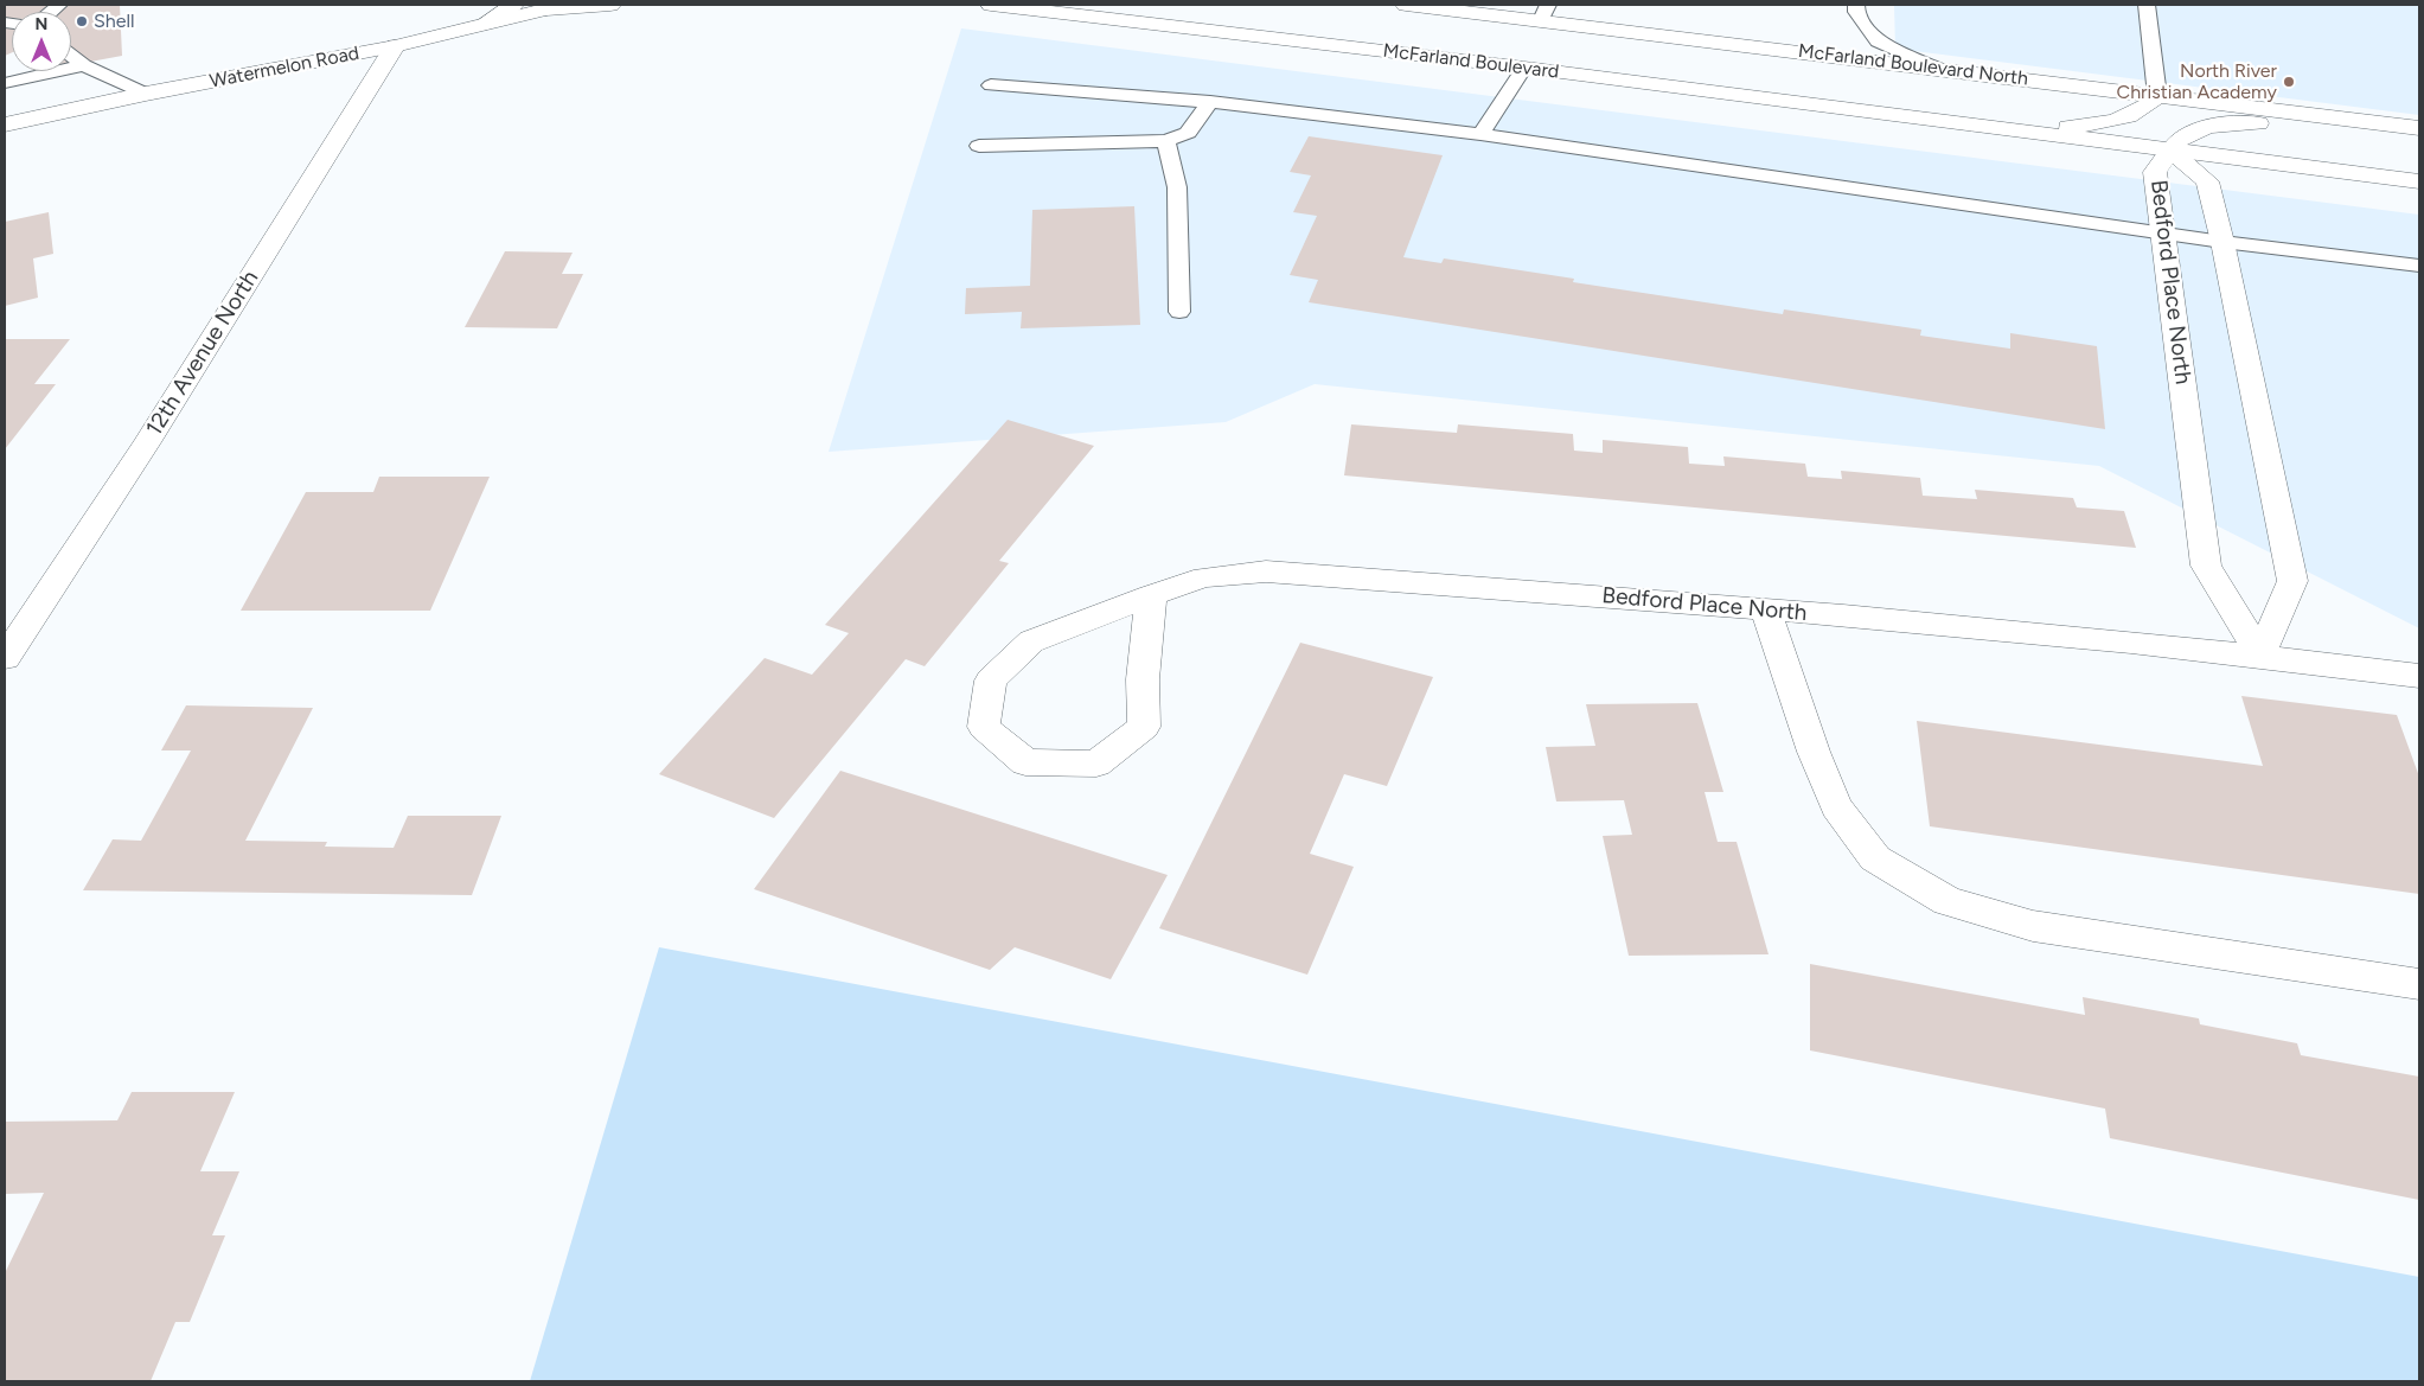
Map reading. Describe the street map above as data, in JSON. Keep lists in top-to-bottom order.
{
  "streets": {
    "main road": [
      "McFarland Boulevard",
      "McFarland Boulevard North",
      "Watermelon Road",
      "Bedford Place North",
      "12th Avenue North"
    ]
  },
  "crossings": [
    ["Watermelon Road", "12th Avenue North"]
  ],
  "places": ["Shell", "North River Christian Academy"],
  "north": "top"
}
